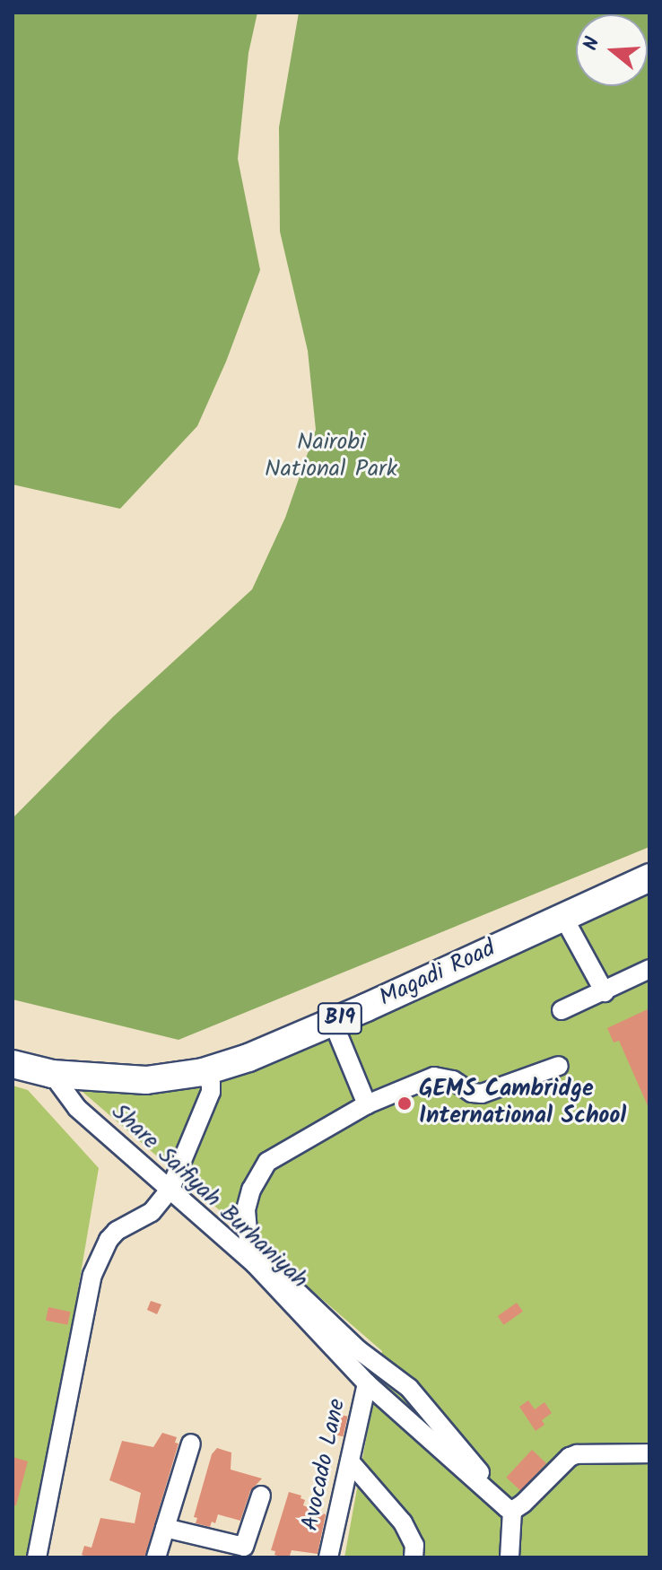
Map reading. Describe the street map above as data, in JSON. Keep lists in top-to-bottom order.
{
  "streets": {
    "highway": ["Magadi Road", "B19"],
    "street": ["Share Saifiyah Burhaniyah", "Avocado Lane"]
  },
  "crossings": [
    ["Magadi Road", "Share Saifiyah Burhaniyah"],
    ["Share Saifiyah Burhaniyah", "Avocado Lane"]
  ],
  "parks": ["Nairobi National Park"],
  "places": ["GEMS Cambridge International School"],
  "north": "left"
}
